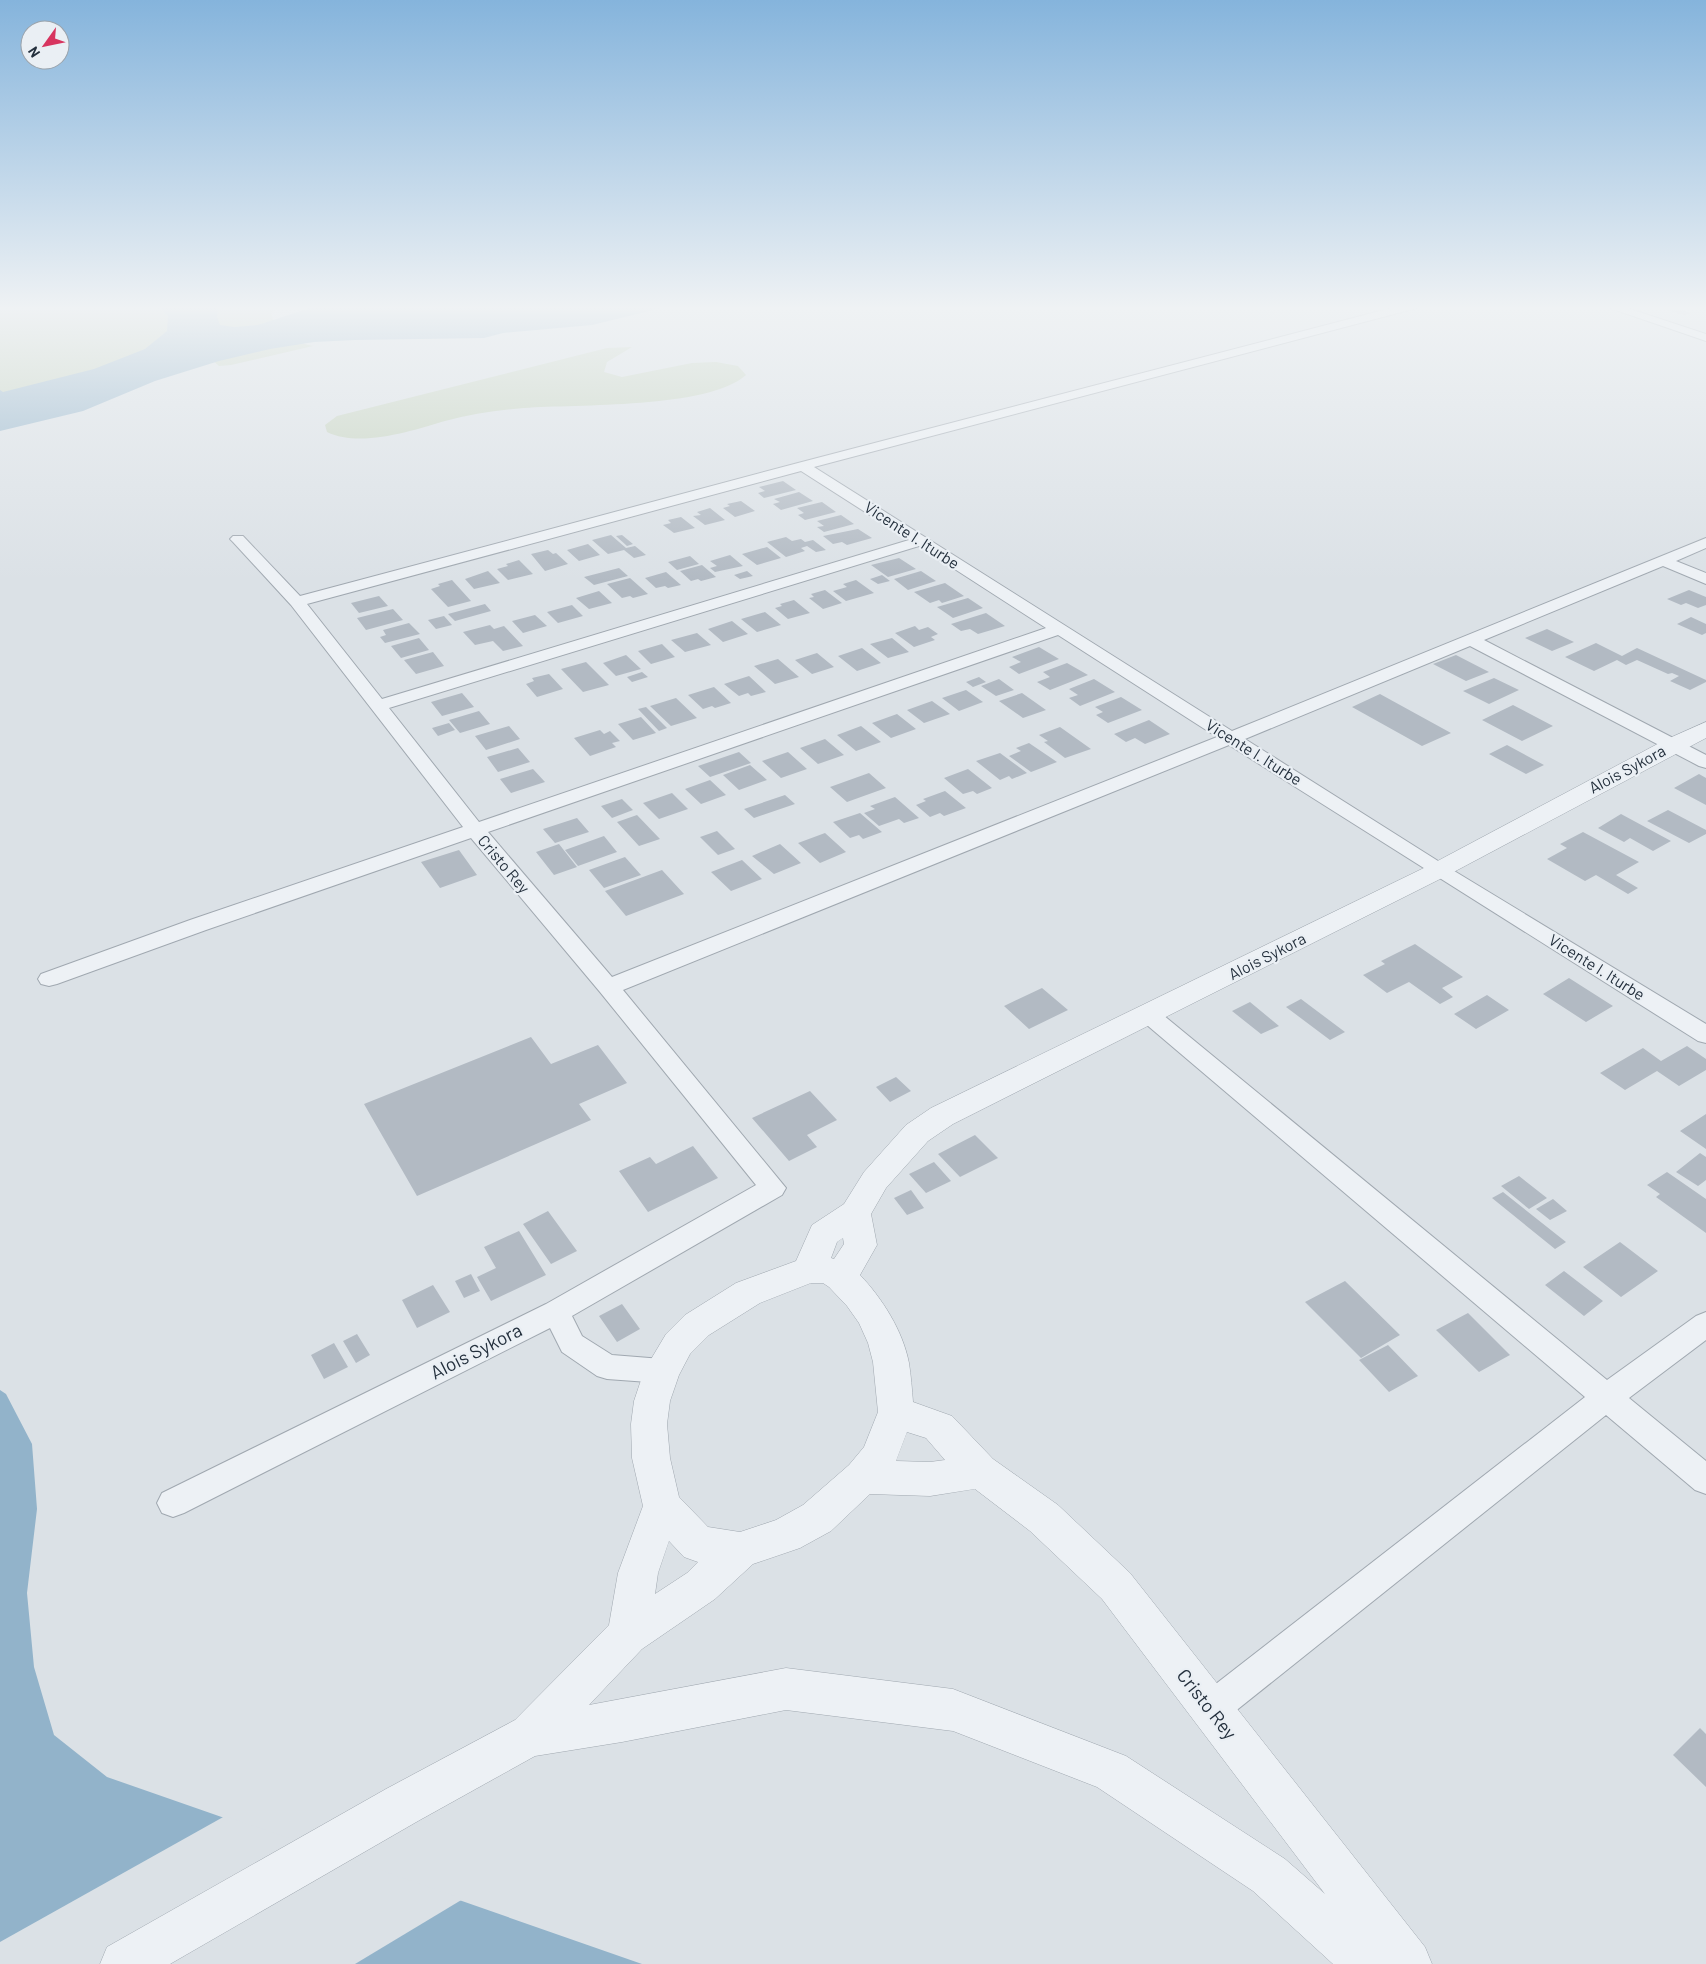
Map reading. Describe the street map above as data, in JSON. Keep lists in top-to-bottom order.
{
  "streets": {
    "street": ["Vicente I. Iturbe", "Alois Sykora", "Cristo Rey"]
  },
  "crossings": [
    ["Vicente I. Iturbe", "Alois Sykora"],
    ["Alois Sykora", "Cristo Rey"]
  ],
  "north": "bottom left"
}
